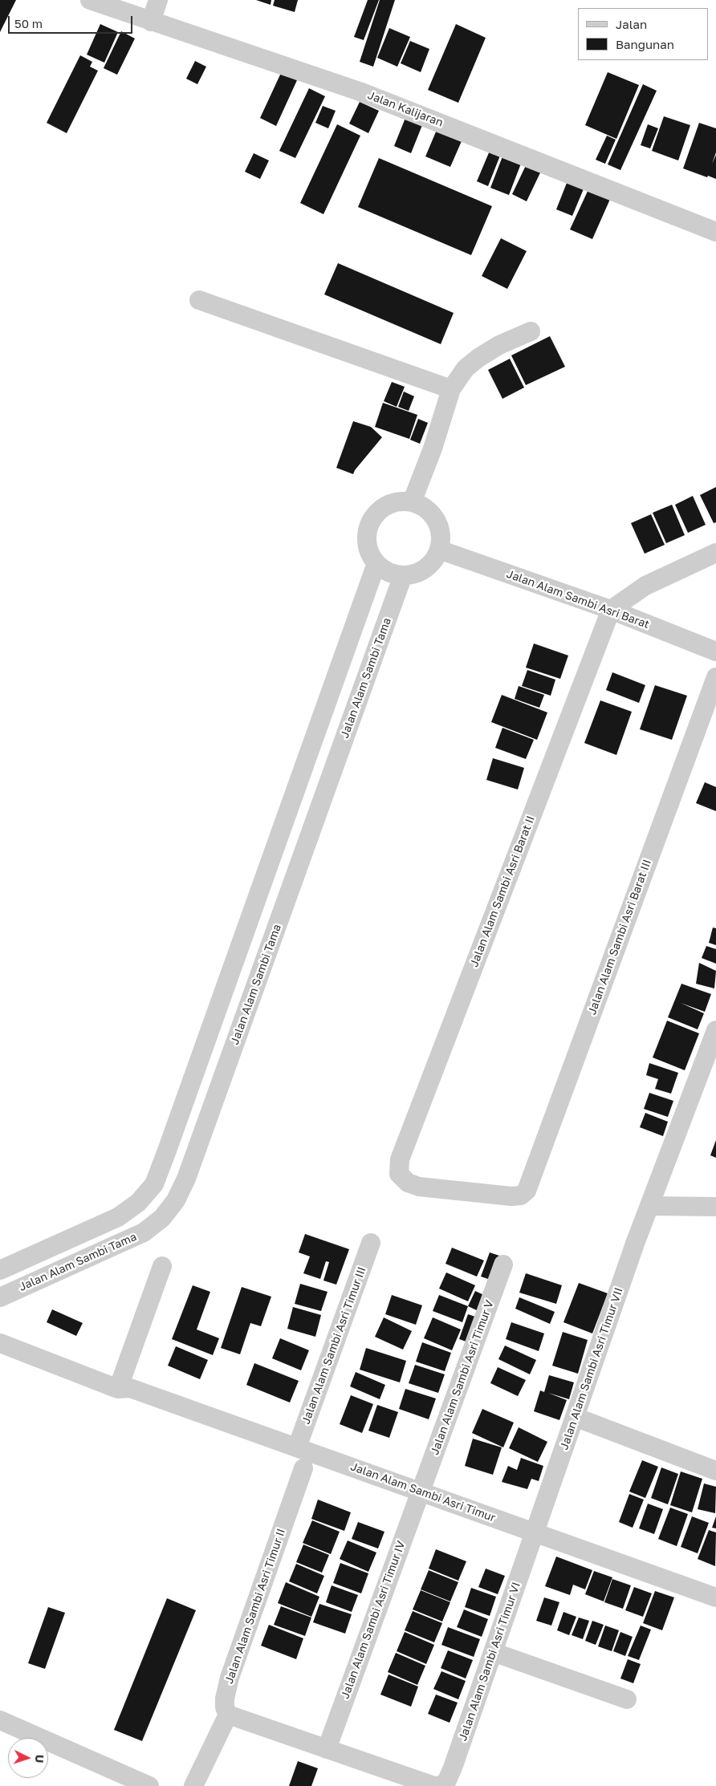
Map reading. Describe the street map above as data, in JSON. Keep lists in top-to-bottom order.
{
  "streets": {
    "street": [
      "Jalan Kalijaran",
      "Jalan Alam Sambi Asri Barat",
      "Jalan Alam Sambi Tama",
      "Jalan Alam Sambi Asri Barat II",
      "Jalan Alam Sambi Asri Barat III",
      "Jalan Alam Sambi Asri Timur III",
      "Jalan Alam Sambi Asri Timur VII",
      "Jalan Alam Sambi Asri Timur V",
      "Jalan Alam Sambi Asri Timur",
      "Jalan Alam Sambi Asri Timur II",
      "Jalan Alam Sambi Asri Timur IV",
      "Jalan Alam Sambi Asri Timur VI"
    ]
  },
  "crossings": [
    ["Jalan Alam Sambi Asri Barat", "Jalan Alam Sambi Tama"],
    ["Jalan Alam Sambi Asri Barat", "Jalan Alam Sambi Asri Barat II"],
    ["Jalan Alam Sambi Asri Barat II", "Jalan Alam Sambi Asri Barat III"],
    ["Jalan Alam Sambi Asri Timur III", "Jalan Alam Sambi Asri Timur"],
    ["Jalan Alam Sambi Asri Timur VII", "Jalan Alam Sambi Asri Timur"],
    ["Jalan Alam Sambi Asri Timur VII", "Jalan Alam Sambi Asri Timur VI"],
    ["Jalan Alam Sambi Asri Timur V", "Jalan Alam Sambi Asri Timur"],
    ["Jalan Alam Sambi Asri Timur V", "Jalan Alam Sambi Asri Timur IV"],
    ["Jalan Alam Sambi Asri Timur", "Jalan Alam Sambi Asri Timur IV"],
    ["Jalan Alam Sambi Asri Timur", "Jalan Alam Sambi Asri Timur VI"]
  ],
  "legend": ["Jalan", "Bangunan"],
  "scale_bar": "50 m",
  "north": "right"
}
